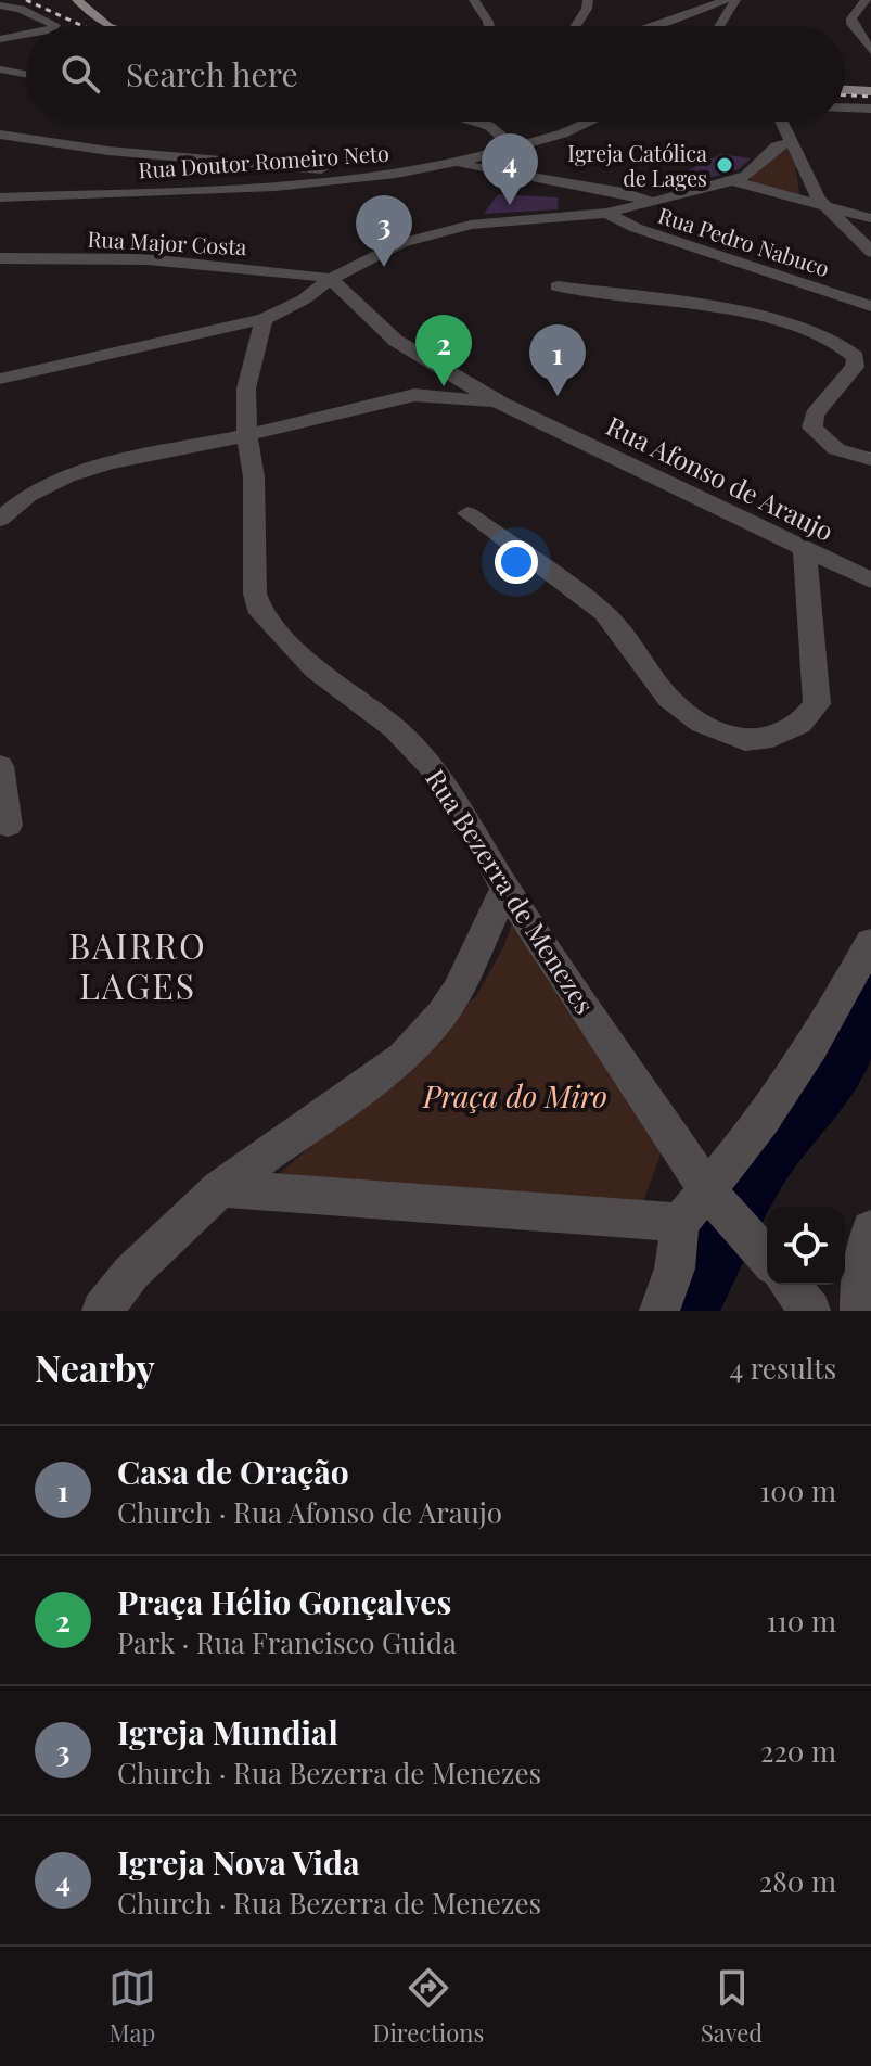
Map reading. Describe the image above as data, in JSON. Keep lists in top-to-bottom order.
{
  "streets": {
    "street": [
      "Rua Doutor Romeiro Neto",
      "Rua Pedro Nabuco",
      "Rua Major Costa",
      "Rua Afonso de Araujo",
      "Rua Bezerra de Menezes"
    ]
  },
  "crossings": [
    ["Rua Major Costa", "Rua Afonso de Araujo"]
  ],
  "districts": ["BAIRRO LAGES"],
  "parks": ["Praça do Miro"],
  "places": ["Igreja Católica de Lages"],
  "page": {
    "search": "Search here",
    "pins": [
      "4",
      "3",
      "2",
      "1"
    ],
    "heading": ["Nearby", "4 results"],
    "list": [
      {
        "mark": "1",
        "name": "Casa de Oração",
        "note": "Church · Rua Afonso de Araujo",
        "value": "100 m"
      },
      {
        "mark": "2",
        "name": "Praça Hélio Gonçalves",
        "note": "Park · Rua Francisco Guida",
        "value": "110 m"
      },
      {
        "mark": "3",
        "name": "Igreja Mundial",
        "note": "Church · Rua Bezerra de Menezes",
        "value": "220 m"
      },
      {
        "mark": "4",
        "name": "Igreja Nova Vida",
        "note": "Church · Rua Bezerra de Menezes",
        "value": "280 m"
      }
    ],
    "nav": ["Map", "Directions", "Saved"]
  }
}
